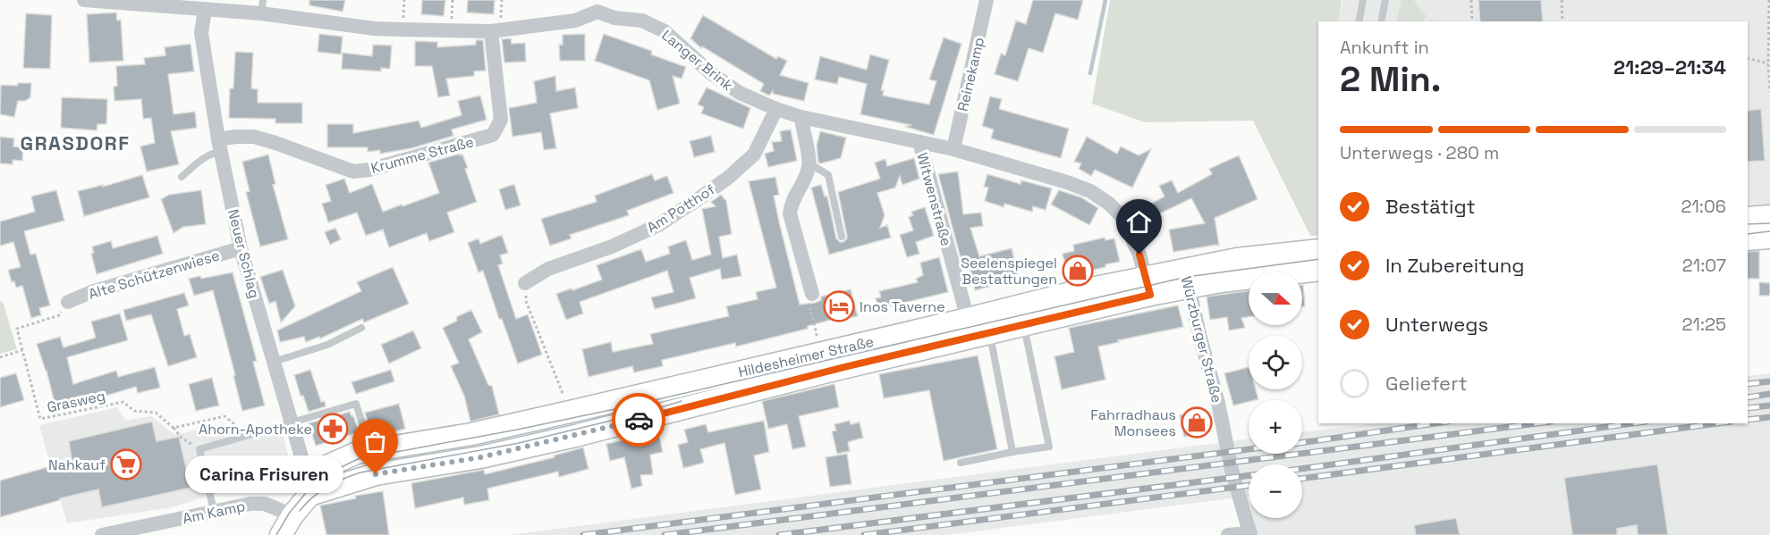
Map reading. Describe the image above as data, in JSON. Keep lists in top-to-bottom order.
{
  "streets": {
    "street": [
      "Langer Brink",
      "Reinekamp",
      "Krumme Straße",
      "Witwenstraße",
      "Am Potthof",
      "Neuer Schlag",
      "Alte Schützenwiese",
      "Würzburger Straße",
      "Hildesheimer Straße",
      "Am Kamp"
    ],
    "path": ["Grasweg"]
  },
  "crossings": [
    ["Langer Brink", "Reinekamp"],
    ["Langer Brink", "Krumme Straße"],
    ["Langer Brink", "Witwenstraße"],
    ["Langer Brink", "Am Potthof"],
    ["Langer Brink", "Neuer Schlag"],
    ["Langer Brink", "Hildesheimer Straße"],
    ["Krumme Straße", "Neuer Schlag"],
    ["Witwenstraße", "Hildesheimer Straße"],
    ["Neuer Schlag", "Alte Schützenwiese"],
    ["Neuer Schlag", "Hildesheimer Straße"],
    ["Würzburger Straße", "Hildesheimer Straße"],
    ["Hildesheimer Straße", "Am Kamp"]
  ],
  "districts": ["GRASDORF"],
  "places": {
    "shop": ["Seelenspiegel Bestattungen", "Fahrradhaus Monsees"],
    "hotel": ["Inos Taverne"],
    "pharmacy": ["Ahorn-Apotheke"],
    "supermarket": ["Nahkauf"],
    "other": ["Carina Frisuren"]
  },
  "north": "right",
  "page": {
    "heading": ["2 Min.", "Ankunft in", "21:29–21:34"],
    "bar": "Unterwegs · 280 m",
    "list": [
      ["Bestätigt", "21:06"],
      ["In Zubereitung", "21:07"],
      ["Unterwegs", "21:25"],
      "Geliefert"
    ],
    "map_buttons": ["+", "−"],
    "bubble": "Carina Frisuren"
  }
}
